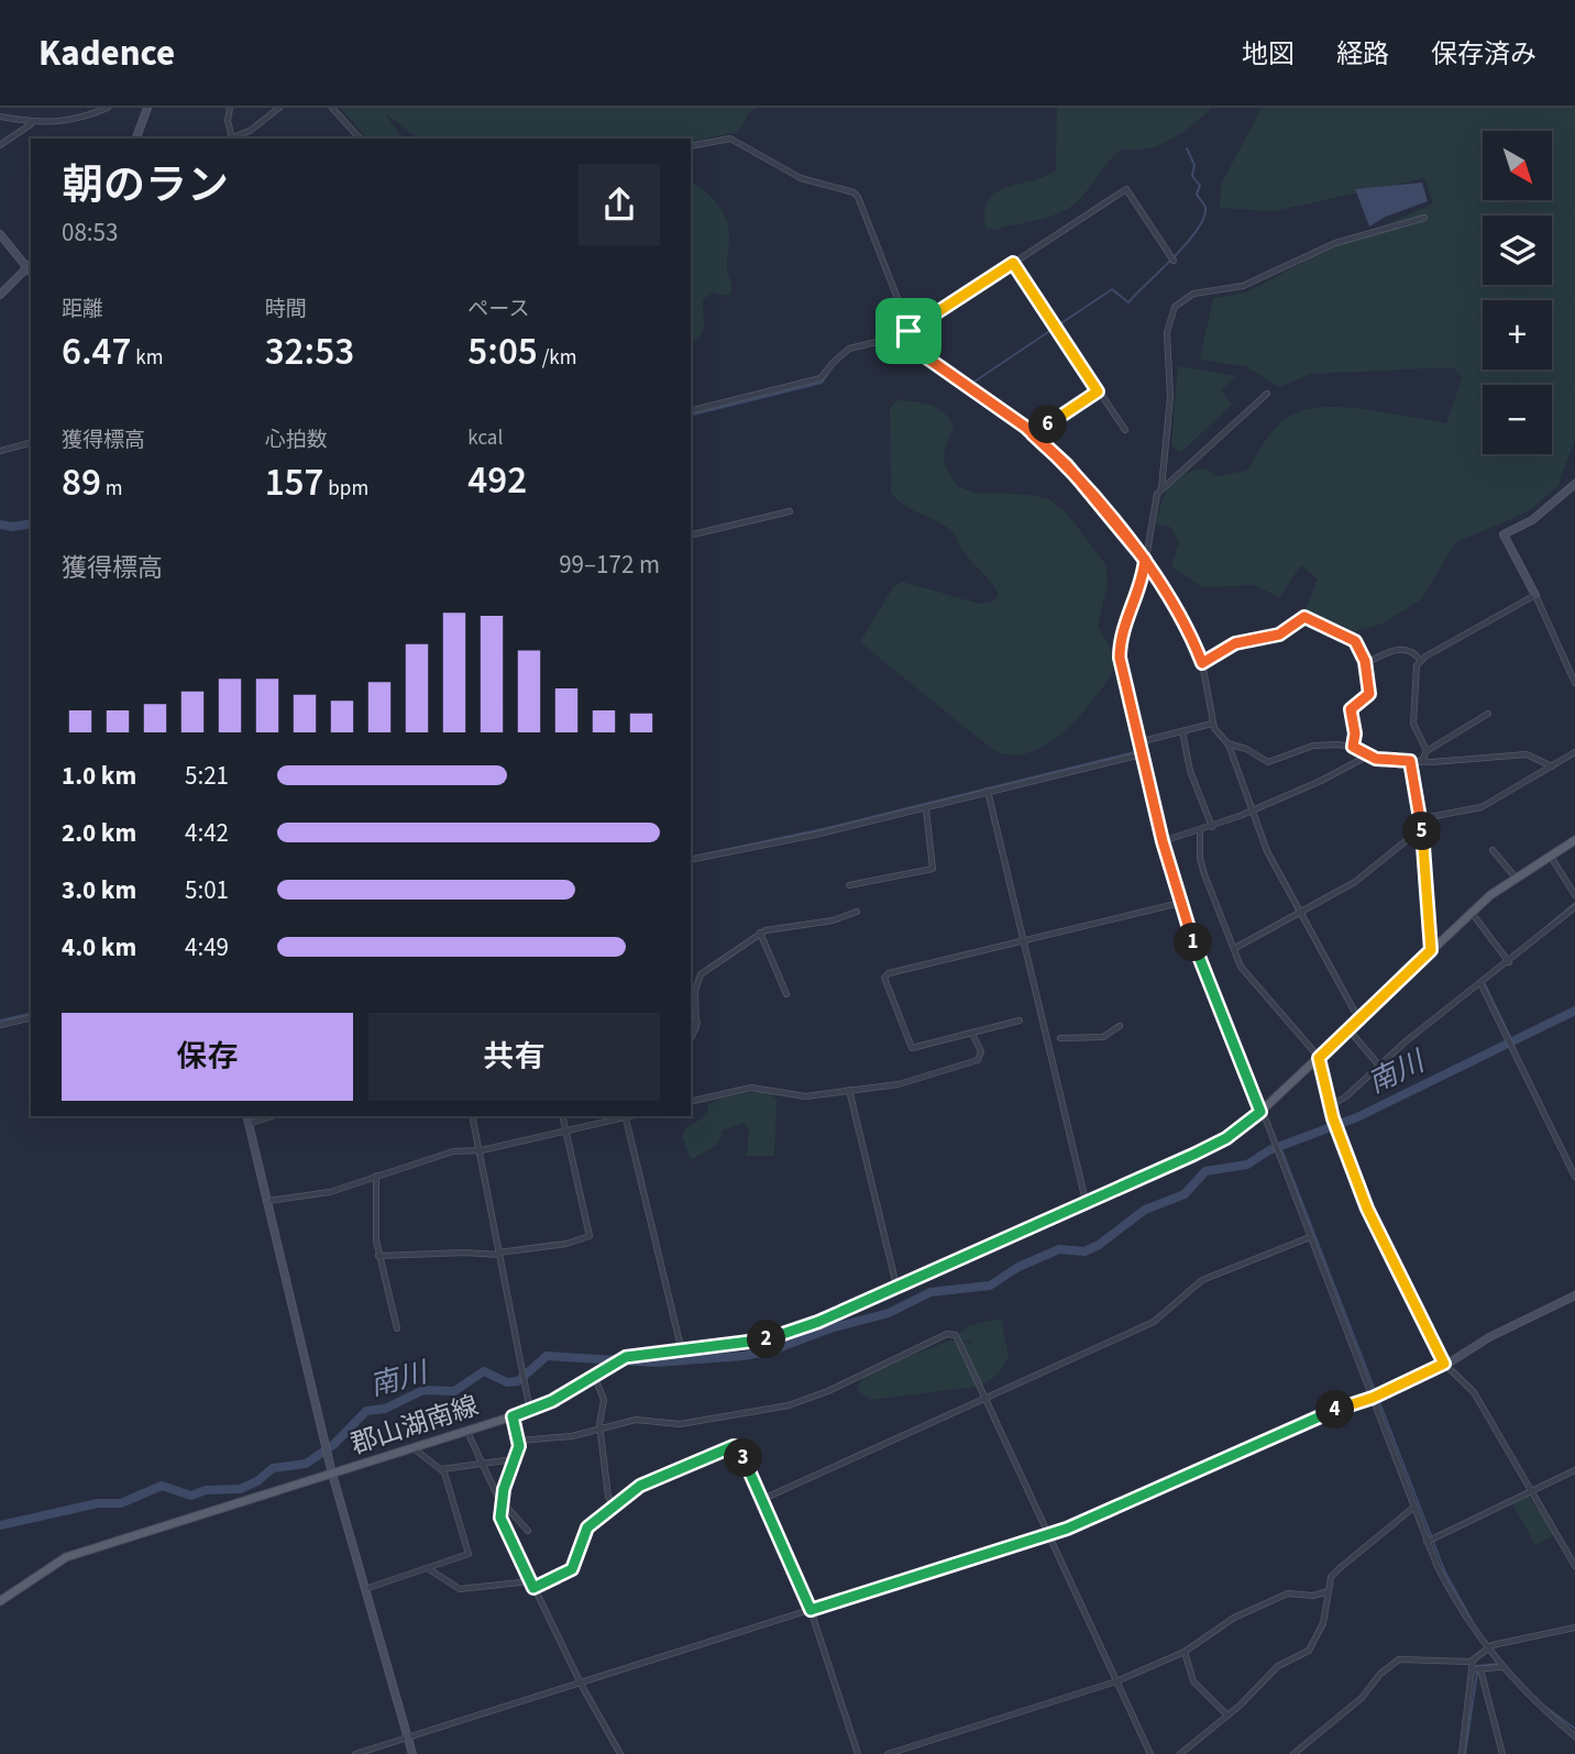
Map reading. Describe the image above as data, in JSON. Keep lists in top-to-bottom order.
{
  "streets": {
    "main road": ["郡山湖南線"]
  },
  "water": ["南川"],
  "north": "bottom right",
  "page": {
    "header": "Kadence",
    "nav": ["地図", "経路", "保存済み"],
    "map_buttons": ["+", "−"],
    "heading": ["朝のラン", "08:53"],
    "stats": [
      ["距離", "6.47 km"],
      ["時間", "32:53"],
      ["ペース", "5:05 /km"],
      ["獲得標高", "89 m"],
      ["心拍数", "157 bpm"],
      ["kcal", "492"]
    ],
    "pins": [
      "6",
      "5",
      "1",
      "2",
      "4",
      "3"
    ],
    "chart": ["獲得標高", "99–172 m"],
    "list": [
      {
        "name": "1.0 km",
        "note": "5:21"
      },
      {
        "name": "2.0 km",
        "note": "4:42"
      },
      {
        "name": "3.0 km",
        "note": "5:01"
      },
      {
        "name": "4.0 km",
        "note": "4:49"
      }
    ],
    "buttons": ["保存", "共有"]
  }
}
